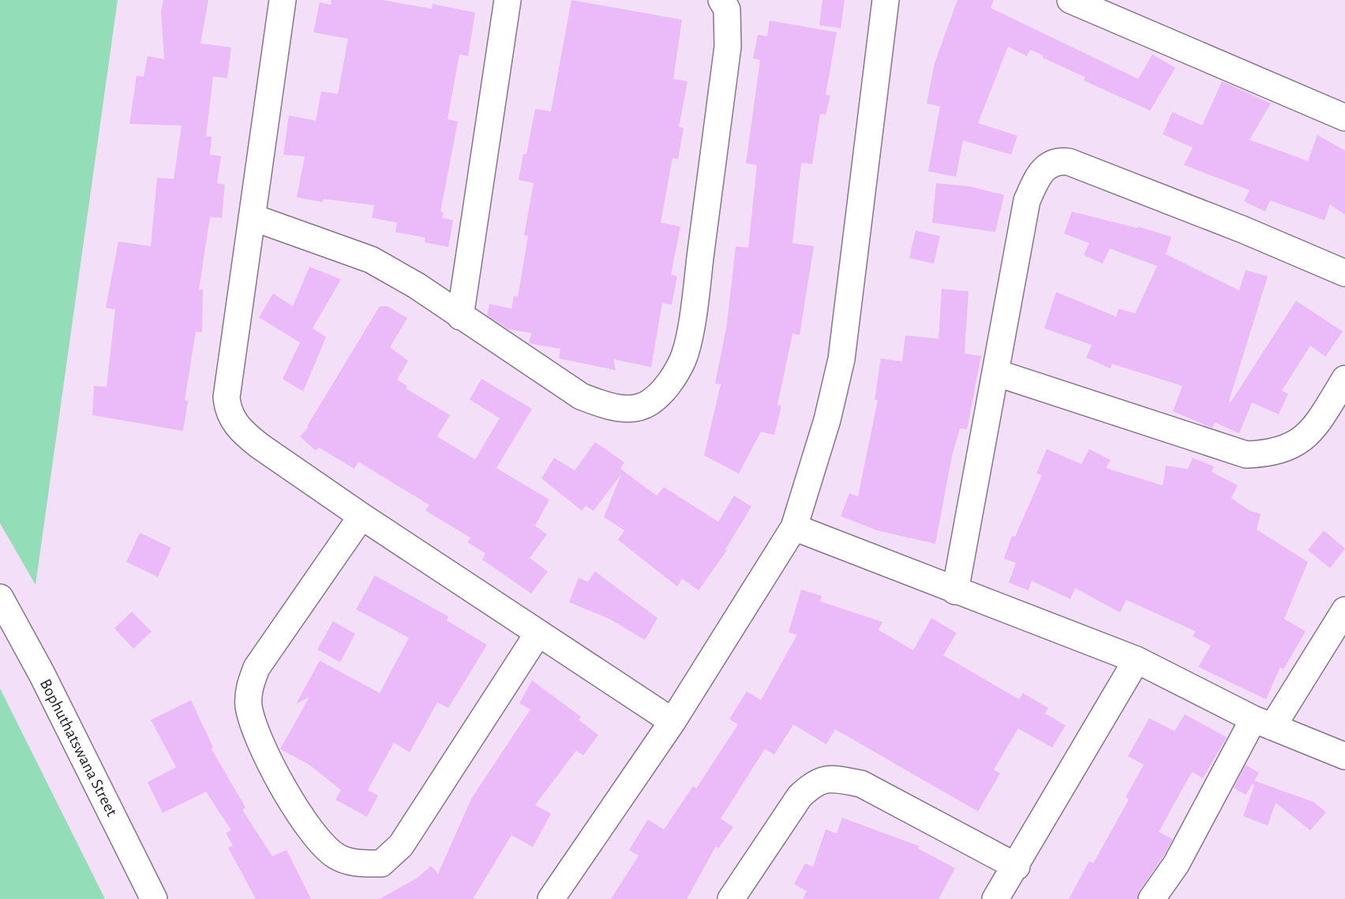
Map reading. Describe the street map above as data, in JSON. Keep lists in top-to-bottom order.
{
  "streets": {
    "street": ["Bophuthatswana Street"]
  }
}
